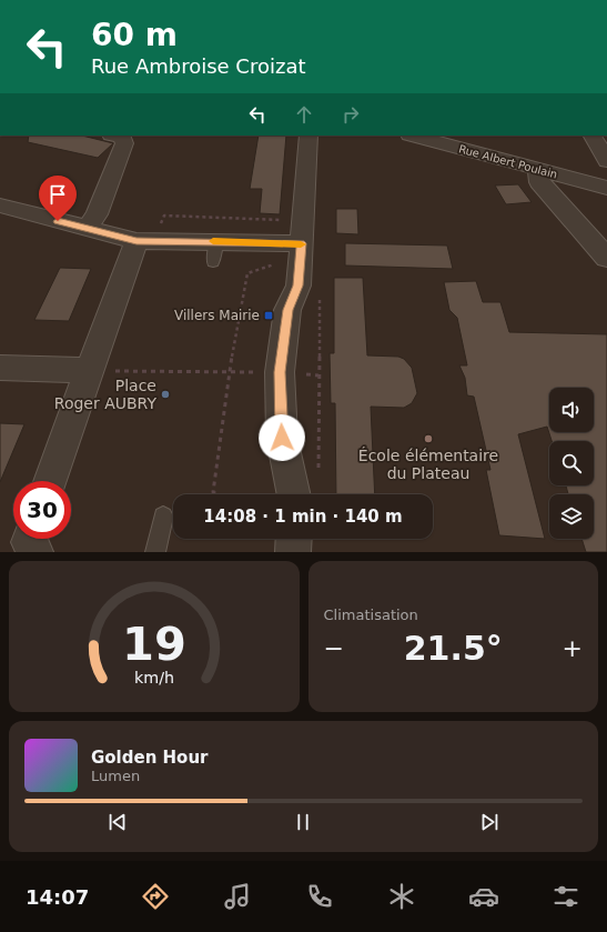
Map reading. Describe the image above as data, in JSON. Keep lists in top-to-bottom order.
{
  "streets": {
    "street": ["Rue Albert Poulain"]
  },
  "places": {
    "transit": ["Villers Mairie"],
    "other": ["Place Roger AUBRY", "École élémentaire du Plateau"]
  },
  "page": {
    "turn": ["60 m", "Rue Ambroise Croizat"],
    "limit": "30",
    "trip": "14:08 · 1 min · 140 m",
    "tile": "Climatisation",
    "heat": ["−", "21.5°", "+"],
    "song": ["Golden Hour", "Lumen"],
    "tabs": "14:07",
    "gauge": ["19", "km/h"]
  }
}
